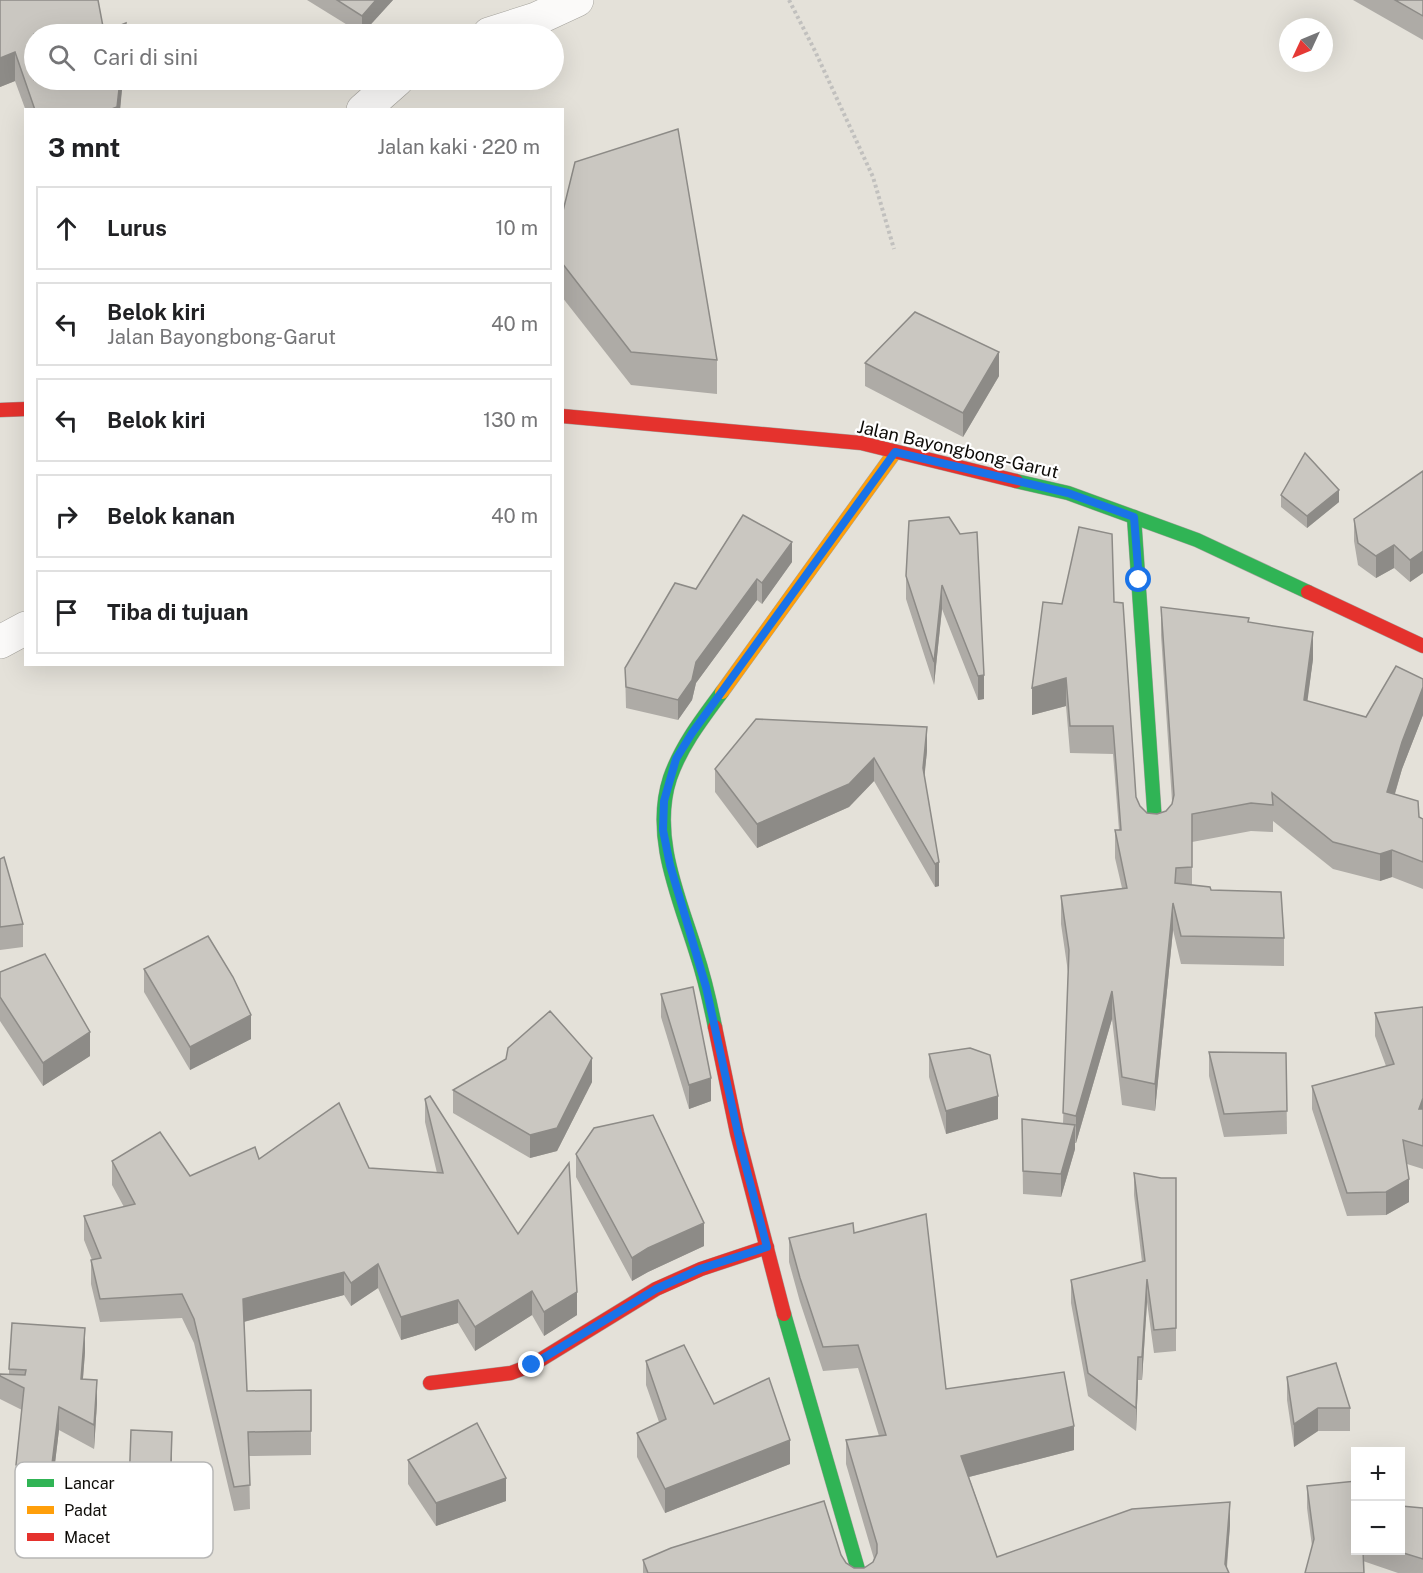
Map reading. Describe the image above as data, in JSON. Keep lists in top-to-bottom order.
{
  "streets": {
    "street": ["Jalan Bayongbong-Garut"]
  },
  "legend": ["Lancar", "Padat", "Macet"],
  "north": "bottom left",
  "page": {
    "search": "Cari di sini",
    "heading": ["3 mnt", "Jalan kaki · 220 m"],
    "list": [
      ["Lurus", "10 m"],
      ["Belok kiri", "Jalan Bayongbong-Garut", "40 m"],
      ["Belok kiri", "130 m"],
      ["Belok kanan", "40 m"],
      "Tiba di tujuan"
    ],
    "map_buttons": ["+", "−"]
  }
}
